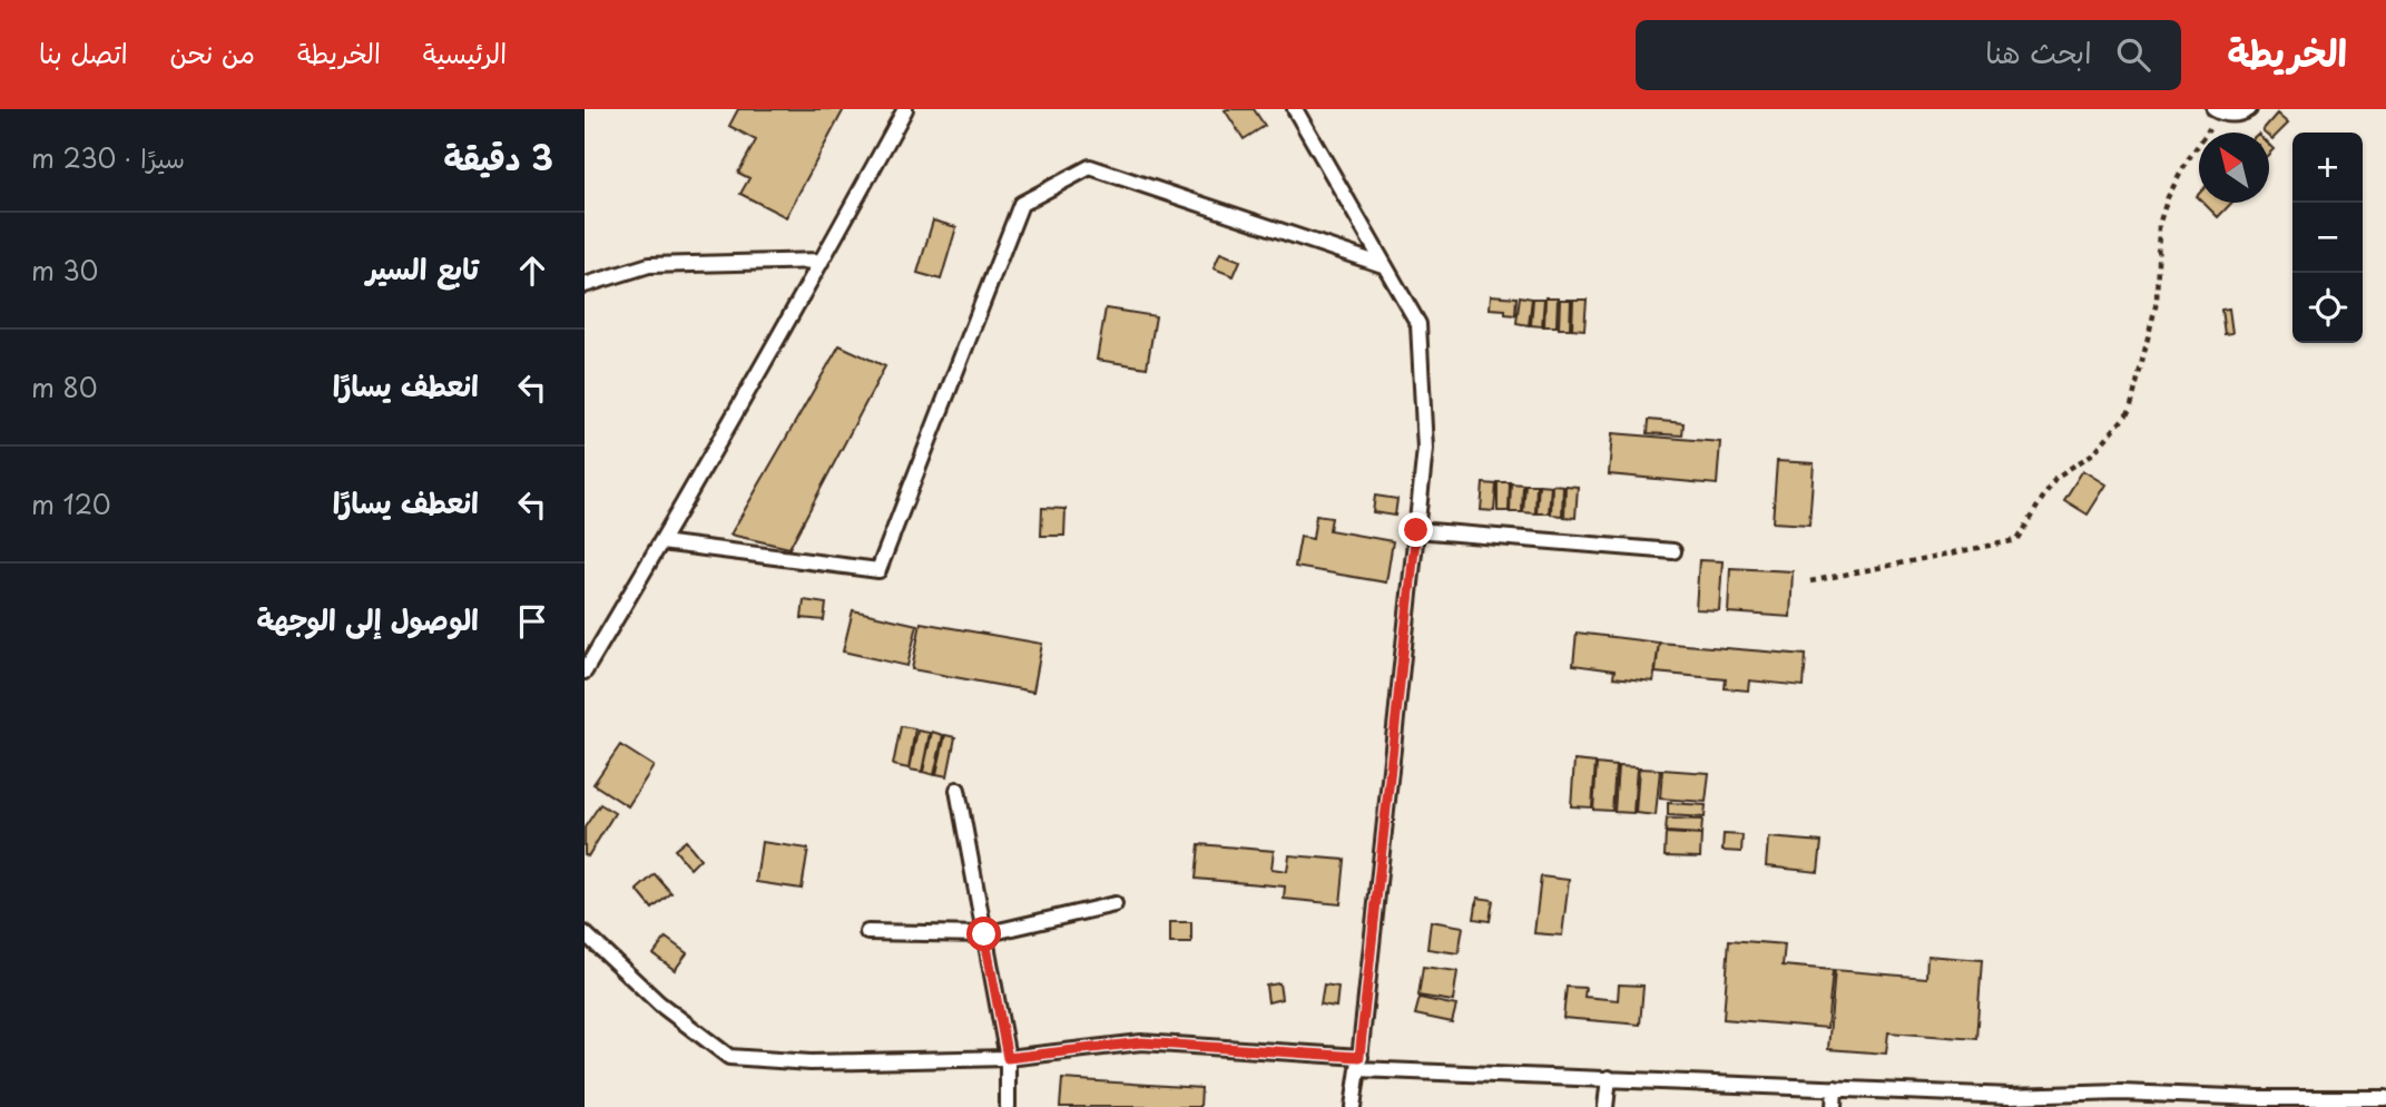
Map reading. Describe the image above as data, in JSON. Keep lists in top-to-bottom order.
{
  "north": "top left",
  "page": {
    "header": "الخريطة",
    "search": "ابحث هنا",
    "nav": [
      "الرئيسية",
      "الخريطة",
      "من نحن",
      "اتصل بنا"
    ],
    "heading": ["3 دقيقة", "سيرًا · 230 m"],
    "map_buttons": ["+", "−"],
    "list": [
      ["تابع السير", "30 m"],
      ["انعطف يسارًا", "80 m"],
      ["انعطف يسارًا", "120 m"],
      "الوصول إلى الوجهة"
    ]
  }
}
